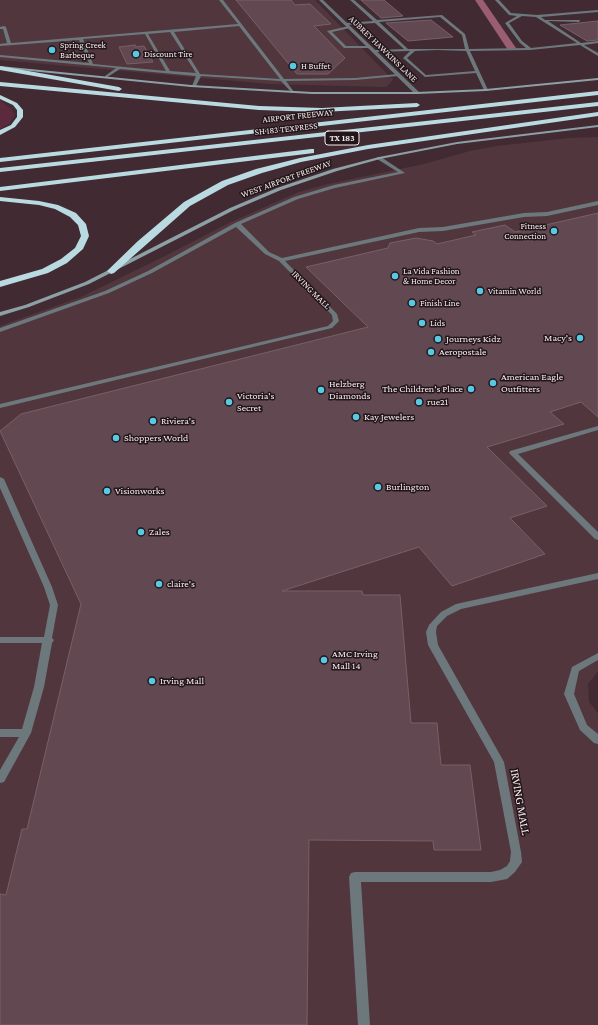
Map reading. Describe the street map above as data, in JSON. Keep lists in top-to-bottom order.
{
  "streets": {
    "highway": ["AIRPORT FREEWAY", "SH 183 TEXPRESS", "TX 183"],
    "main road": ["WEST AIRPORT FREEWAY"],
    "street": ["AUBREY HAWKINS LANE", "IRVING MALL"]
  },
  "places": [
    "Spring Creek Barbeque",
    "Discount Tire",
    "H Buffet",
    "Fitness Connection",
    "La Vida Fashion & Home Decor",
    "Vitamin World",
    "Finish Line",
    "Lids",
    "Macy's",
    "Journeys Kidz",
    "Aeropostale",
    "American Eagle Outfitters",
    "The Children's Place",
    "Helzberg Diamonds",
    "Victoria's Secret",
    "rue21",
    "Kay Jewelers",
    "Riviera's",
    "Shoppers World",
    "Burlington",
    "Visionworks",
    "Zales",
    "claire's",
    "AMC Irving Mall 14",
    "Irving Mall"
  ]
}
